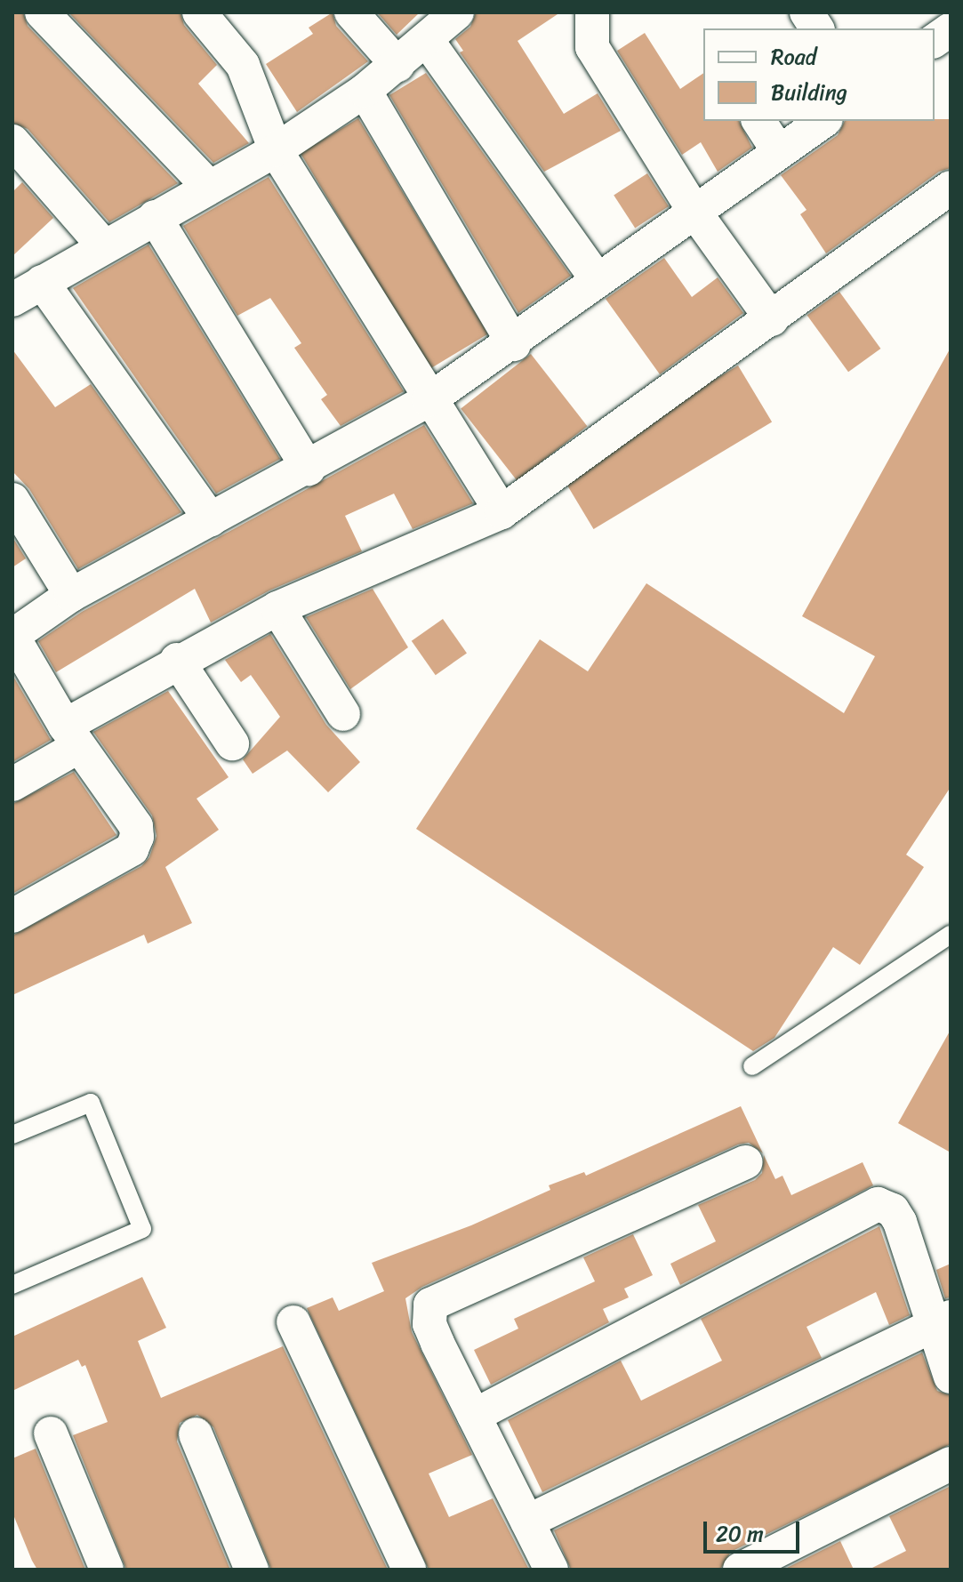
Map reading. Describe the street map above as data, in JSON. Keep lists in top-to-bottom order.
{
  "legend": ["Road", "Building"],
  "scale_bar": "20 m"
}
